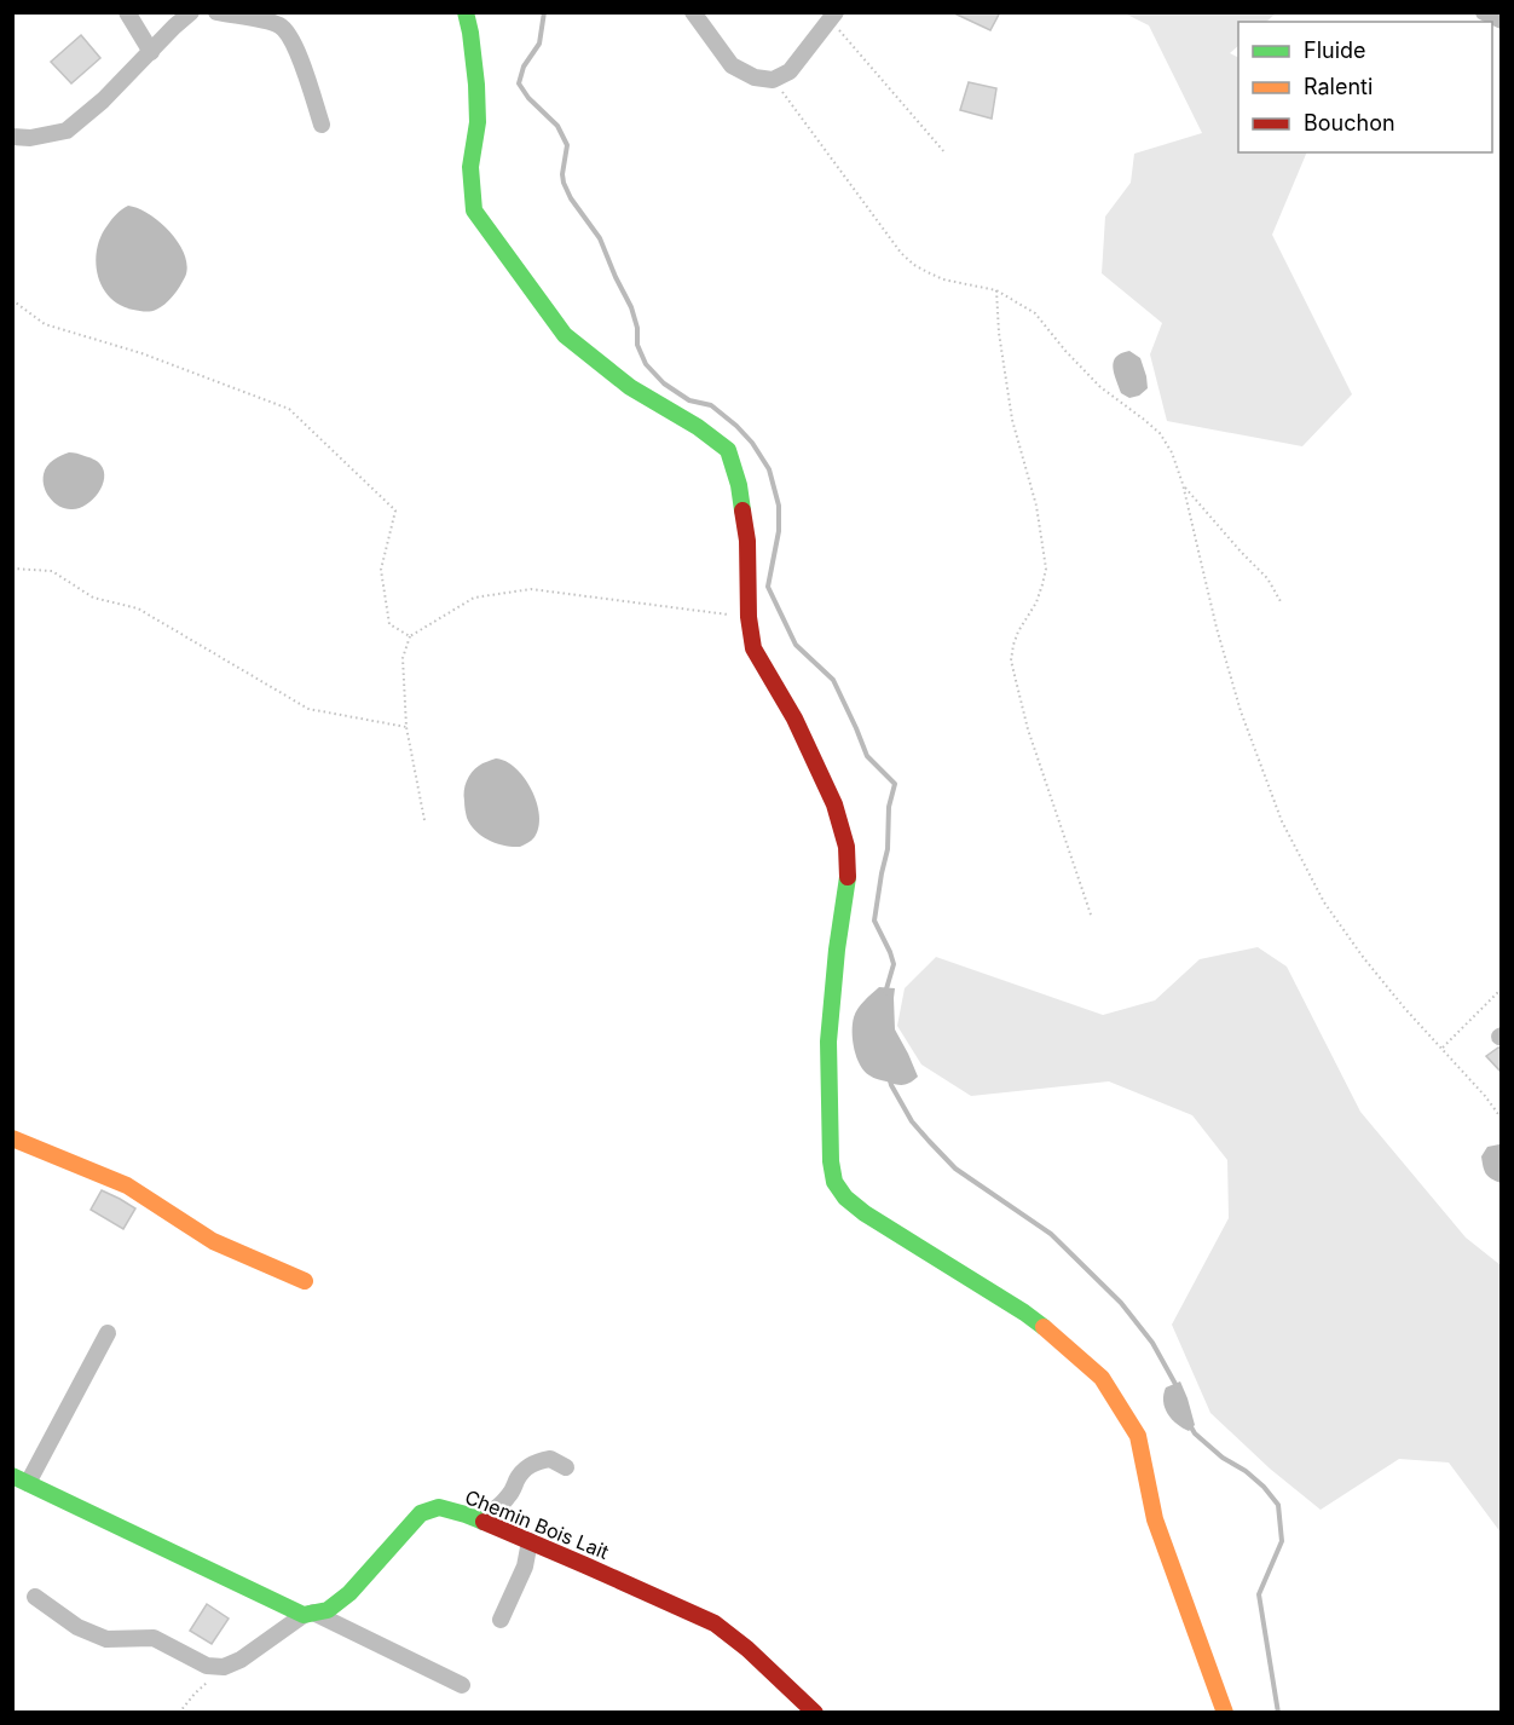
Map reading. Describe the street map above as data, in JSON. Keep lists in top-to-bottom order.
{
  "streets": {
    "street": ["Chemin Bois Lait"]
  },
  "legend": ["Fluide", "Ralenti", "Bouchon"]
}
